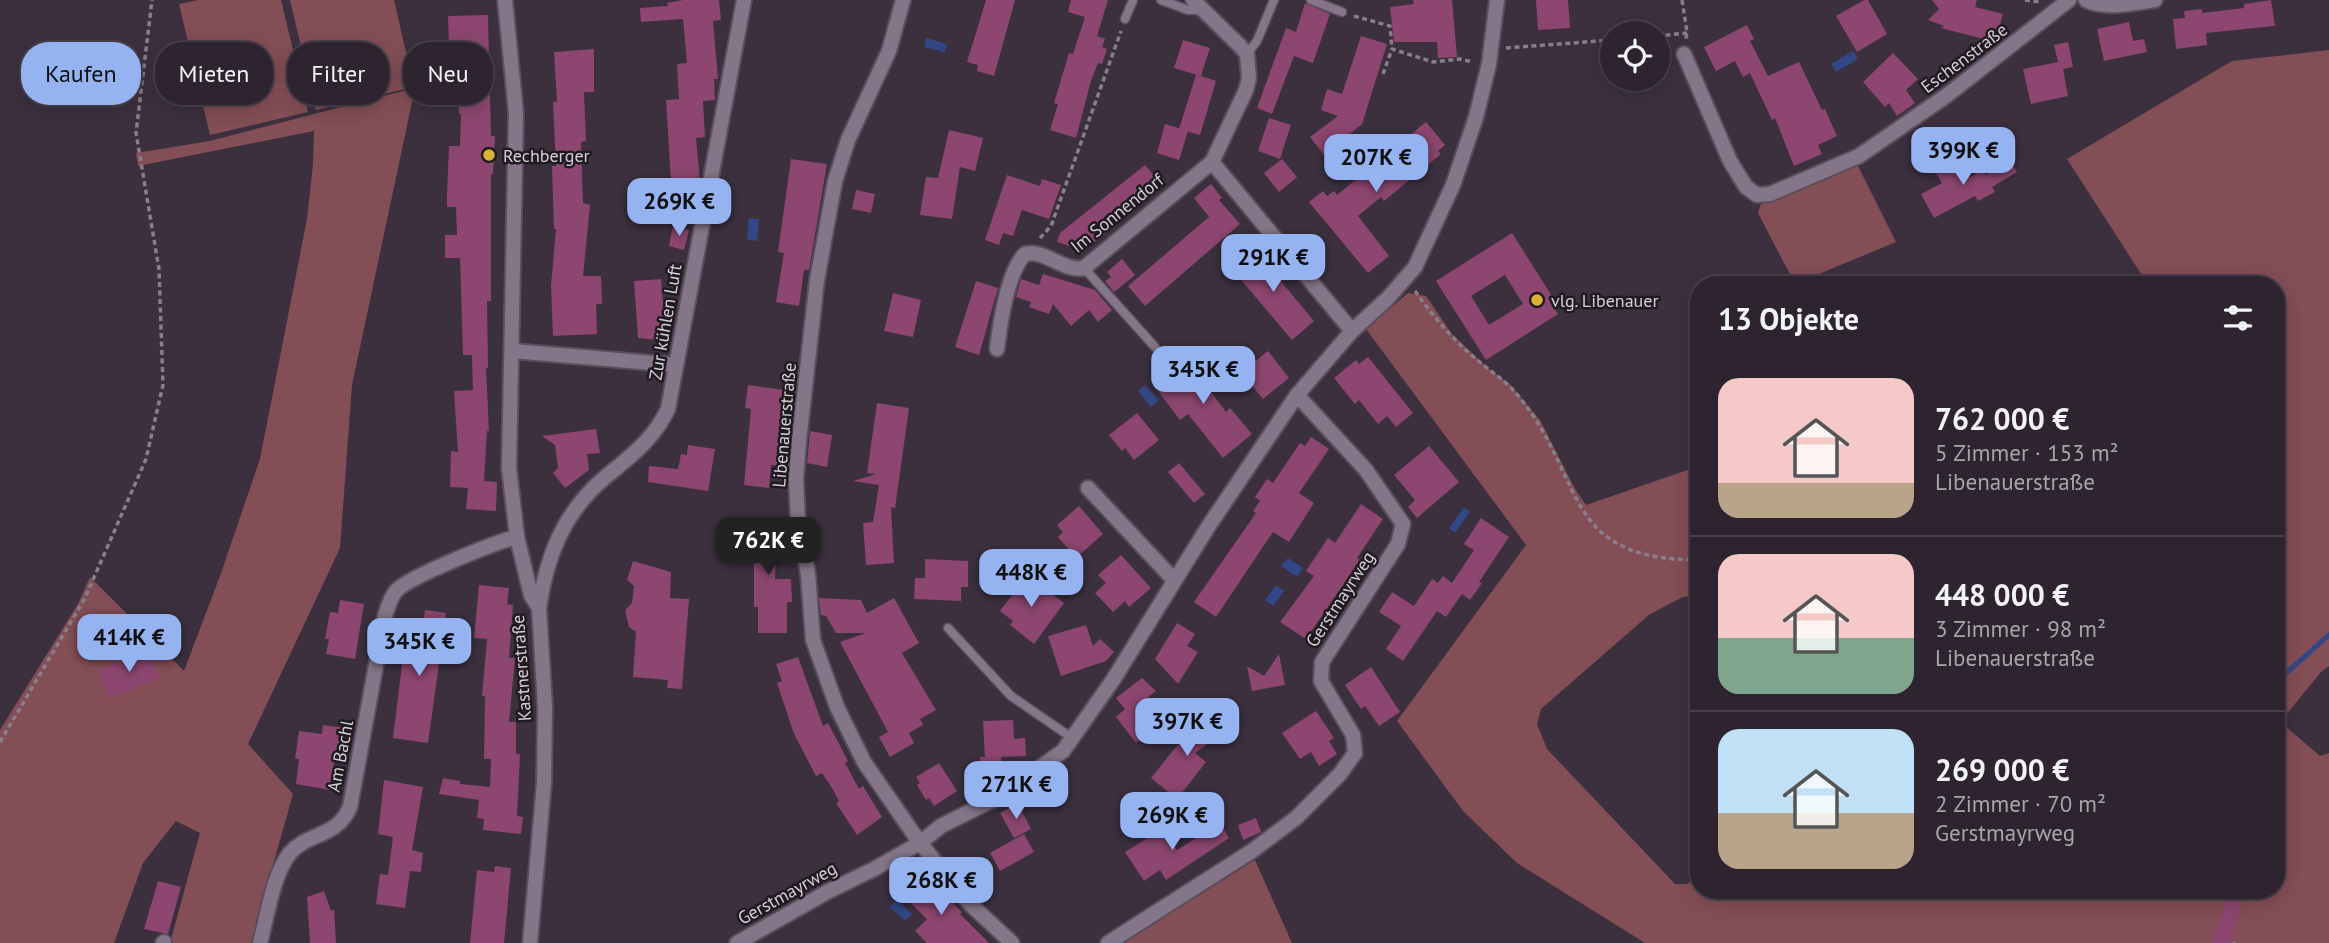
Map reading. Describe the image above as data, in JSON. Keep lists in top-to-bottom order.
{
  "streets": {
    "street": [
      "Eschenstraße",
      "Im Sonnendorf",
      "Zur kühlen Luft",
      "Libenauerstraße",
      "Gerstmayrweg",
      "Kastnerstraße",
      "Am Bachl"
    ]
  },
  "crossings": [
    ["Zur kühlen Luft", "Kastnerstraße"],
    ["Libenauerstraße", "Gerstmayrweg"],
    ["Kastnerstraße", "Am Bachl"]
  ],
  "places": ["Rechberger", "vlg. Libenauer"],
  "page": {
    "chip": [
      "Kaufen",
      "Mieten",
      "Filter",
      "Neu"
    ],
    "price": [
      "399K €",
      "207K €",
      "269K €",
      "291K €",
      "345K €",
      "762K €",
      "448K €",
      "414K €",
      "345K €",
      "397K €",
      "271K €",
      "269K €",
      "268K €"
    ],
    "heading": "13 Objekte",
    "list": [
      {
        "name": "762 000 €",
        "note": "5 Zimmer · 153 m² · Libenauerstraße"
      },
      {
        "name": "448 000 €",
        "note": "3 Zimmer · 98 m² · Libenauerstraße"
      },
      {
        "name": "269 000 €",
        "note": "2 Zimmer · 70 m² · Gerstmayrweg"
      }
    ]
  }
}
